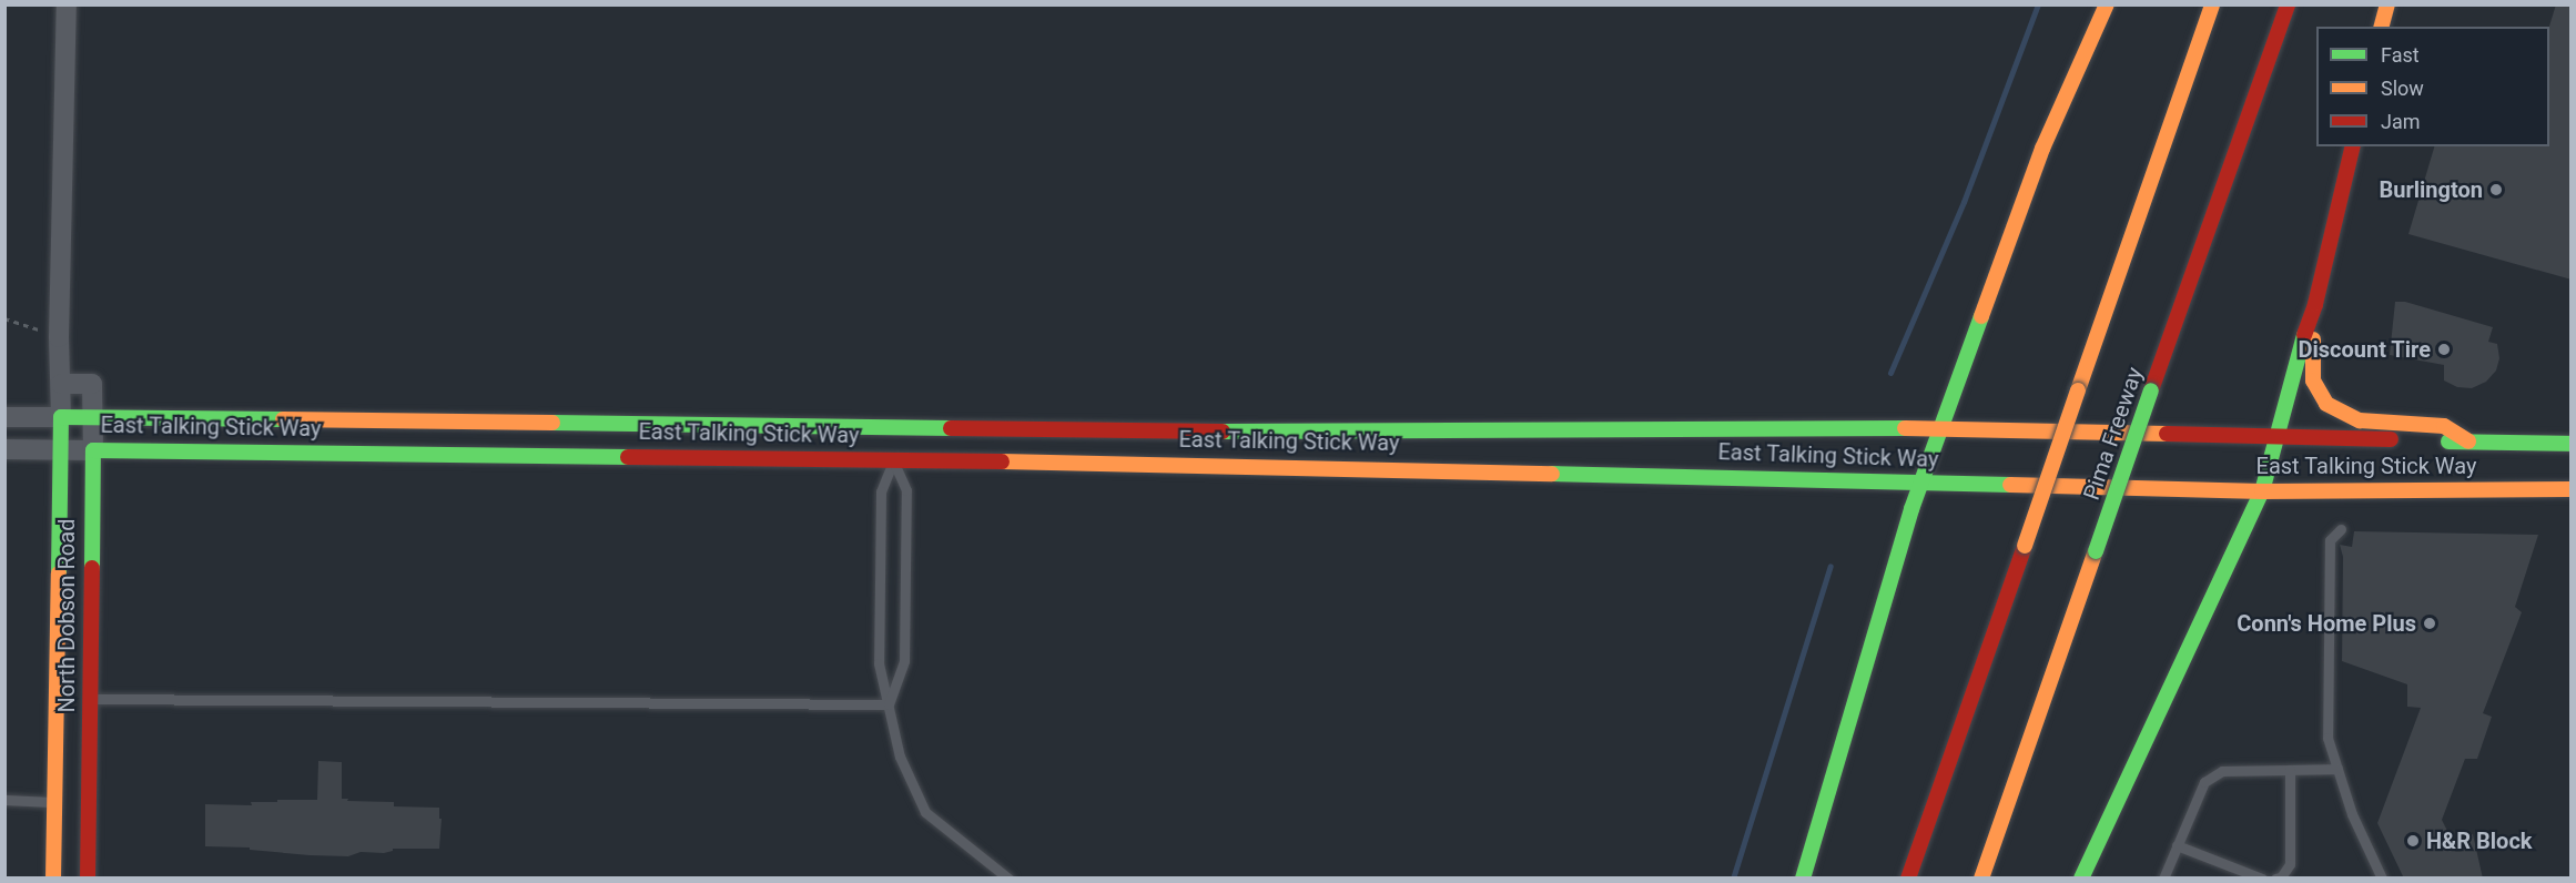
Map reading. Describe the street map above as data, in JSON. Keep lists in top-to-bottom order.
{
  "streets": {
    "main road": ["East Talking Stick Way", "Pima Freeway", "North Dobson Road"]
  },
  "crossings": [
    ["East Talking Stick Way", "North Dobson Road"]
  ],
  "places": [
    "Burlington",
    "Discount Tire",
    "Conn's Home Plus",
    "H&R Block"
  ],
  "legend": ["Fast", "Slow", "Jam"]
}
